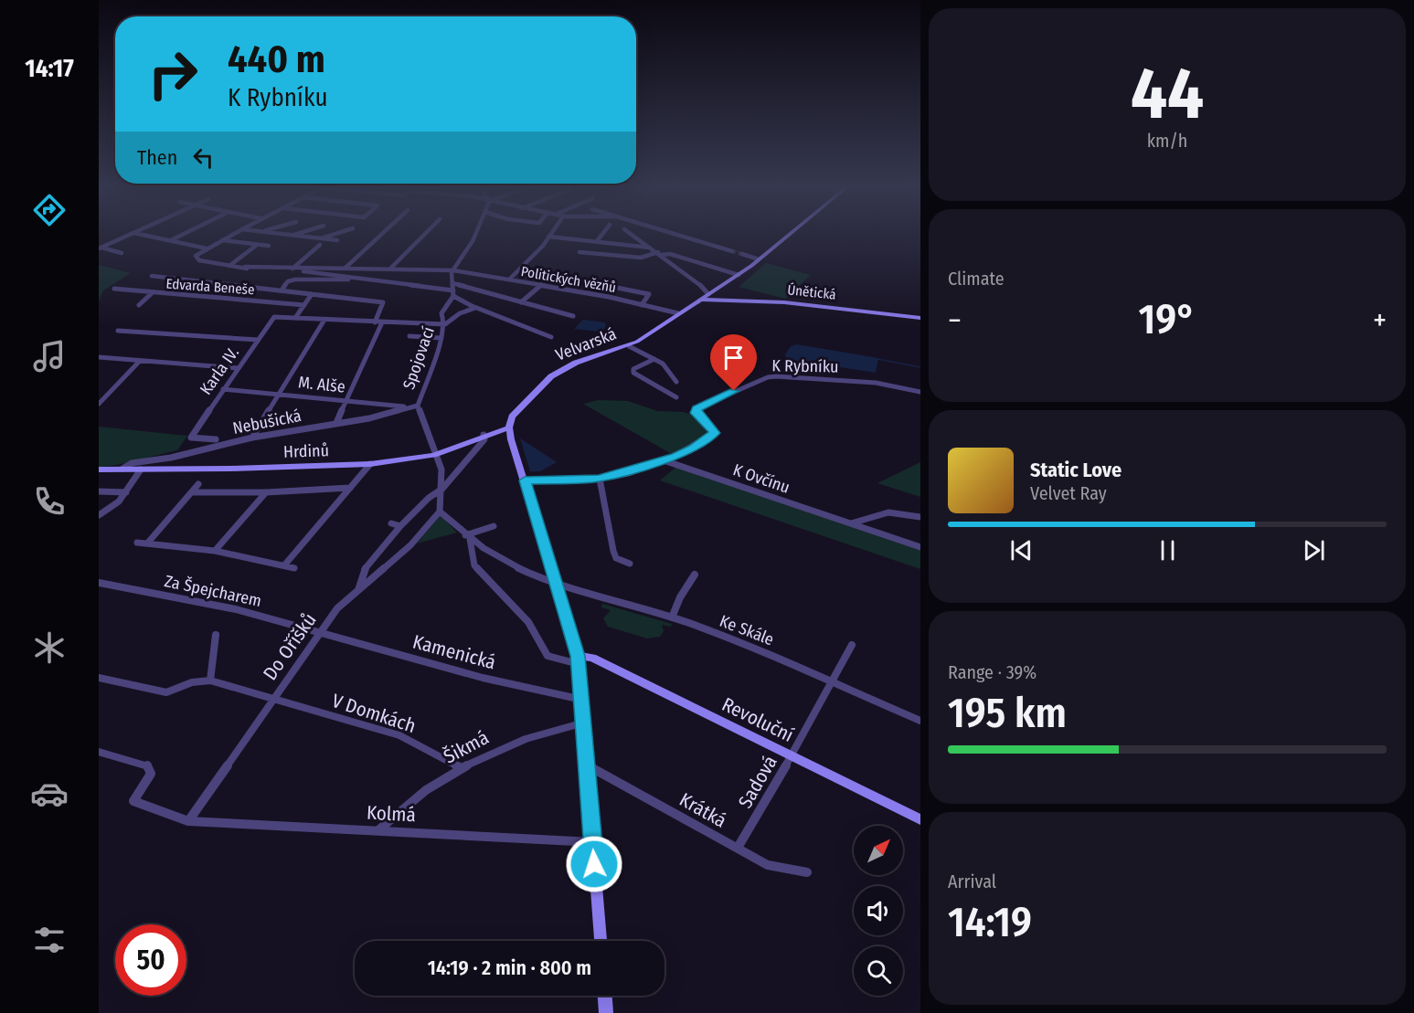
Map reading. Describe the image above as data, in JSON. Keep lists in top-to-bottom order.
{
  "streets": {
    "main road": [
      "Únětická",
      "Velvarská",
      "Hrdinů",
      "Revoluční"
    ],
    "street": [
      "Politických vězňů",
      "Edvarda Beneše",
      "Spojovací",
      "K Rybníku",
      "Karla IV.",
      "M. Alše",
      "Nebušická",
      "K Ovčínu",
      "Za Špejcharem",
      "Ke Skále",
      "Do Oříšků",
      "Kamenická",
      "V Domkách",
      "Šikmá",
      "Sadová",
      "Krátká",
      "Kolmá"
    ]
  },
  "crossings": [
    ["Politických vězňů", "Velvarská"],
    ["Politických vězňů", "Spojovací"],
    ["Únětická", "Velvarská"],
    ["Velvarská", "Hrdinů"],
    ["Spojovací", "M. Alše"],
    ["Spojovací", "Nebušická"],
    ["Spojovací", "Hrdinů"],
    ["Spojovací", "Ke Skále"],
    ["Spojovací", "Do Oříšků"],
    ["K Rybníku", "K Ovčínu"],
    ["Karla IV.", "M. Alše"],
    ["M. Alše", "Nebušická"],
    ["Nebušická", "Hrdinů"],
    ["Za Špejcharem", "Do Oříšků"],
    ["Za Špejcharem", "Kamenická"],
    ["Ke Skále", "Do Oříšků"],
    ["Ke Skále", "Sadová"],
    ["Do Oříšků", "Kamenická"],
    ["Do Oříšků", "V Domkách"],
    ["Do Oříšků", "Kolmá"],
    ["V Domkách", "Šikmá"],
    ["Revoluční", "Sadová"],
    ["Šikmá", "Kolmá"],
    ["Sadová", "Krátká"]
  ],
  "north": "top right",
  "page": {
    "tabs": "14:17",
    "tile": [
      ["44", "km/h"],
      "Climate",
      ["Range · 39%", "195 km"],
      ["Arrival", "14:19"]
    ],
    "turn": ["440 m", "K Rybníku"],
    "then": "Then",
    "heat": ["−", "19°", "+"],
    "song": ["Static Love", "Velvet Ray"],
    "limit": "50",
    "trip": "14:19 · 2 min · 800 m"
  }
}
